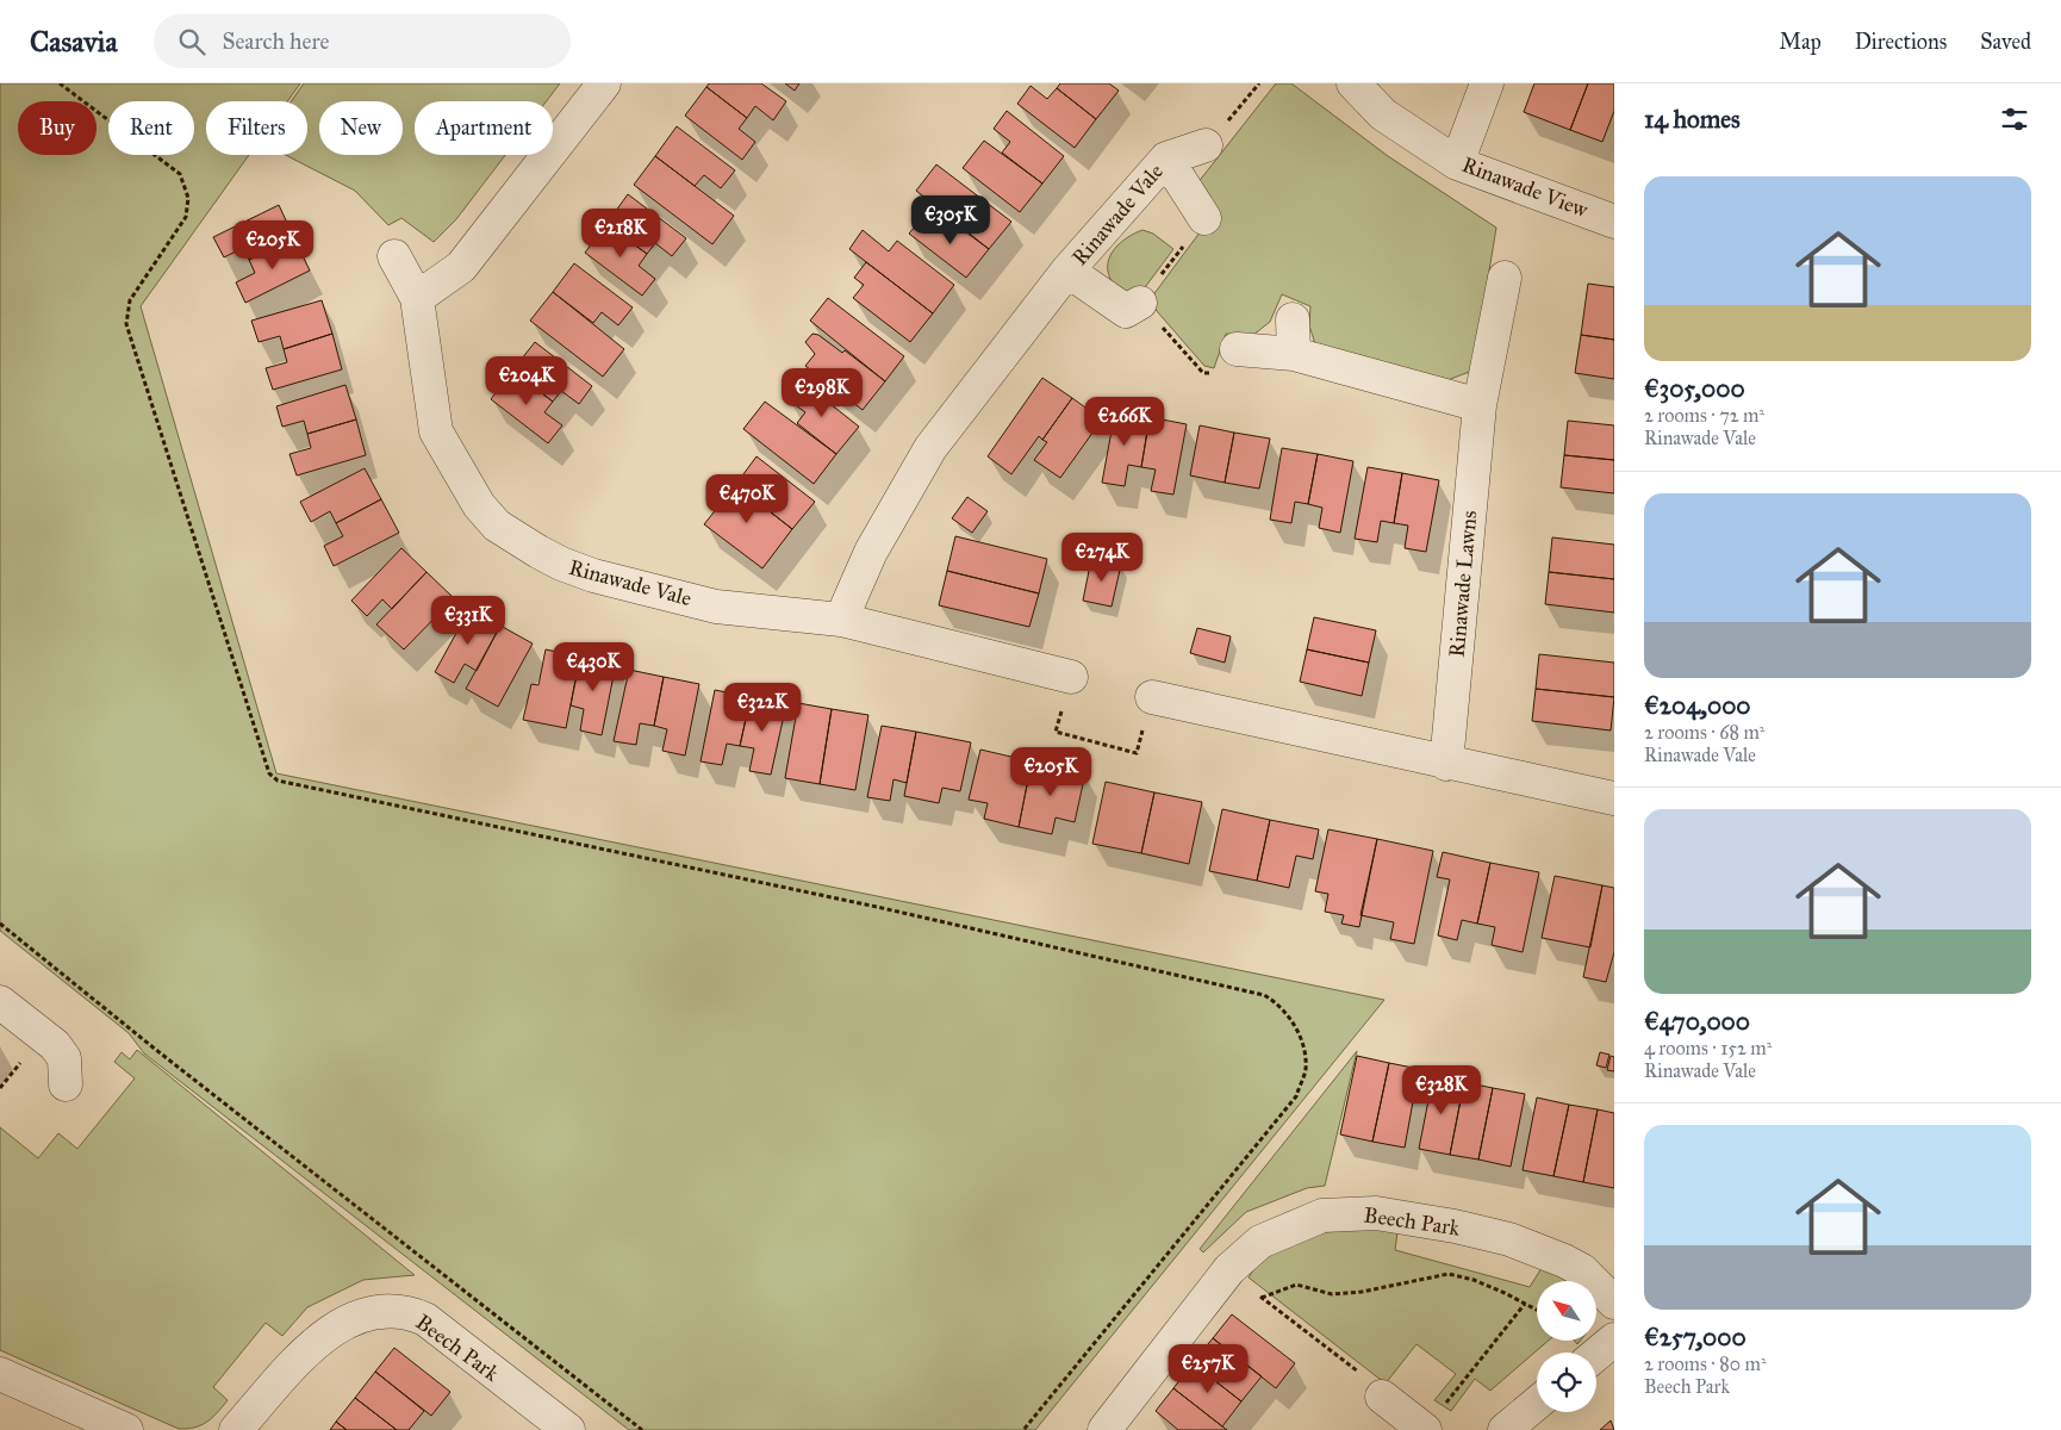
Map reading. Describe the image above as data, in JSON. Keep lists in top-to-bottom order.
{
  "streets": {
    "street": [
      "Rinawade View",
      "Rinawade Vale",
      "Rinawade Lawns",
      "Beech Park"
    ]
  },
  "north": "top left",
  "page": {
    "header": "Casavia",
    "search": "Search here",
    "nav": ["Map", "Directions", "Saved"],
    "heading": "14 homes",
    "chip": [
      "Buy",
      "Rent",
      "Filters",
      "New",
      "Apartment"
    ],
    "list": [
      {
        "name": "€305,000",
        "note": "2 rooms · 72 m² · Rinawade Vale"
      },
      {
        "name": "€204,000",
        "note": "2 rooms · 68 m² · Rinawade Vale"
      },
      {
        "name": "€470,000",
        "note": "4 rooms · 152 m² · Rinawade Vale"
      },
      {
        "name": "€257,000",
        "note": "2 rooms · 80 m² · Beech Park"
      }
    ],
    "price": [
      "€305K",
      "€218K",
      "€205K",
      "€204K",
      "€298K",
      "€266K",
      "€470K",
      "€274K",
      "€331K",
      "€430K",
      "€322K",
      "€205K",
      "€328K",
      "€257K"
    ]
  }
}
